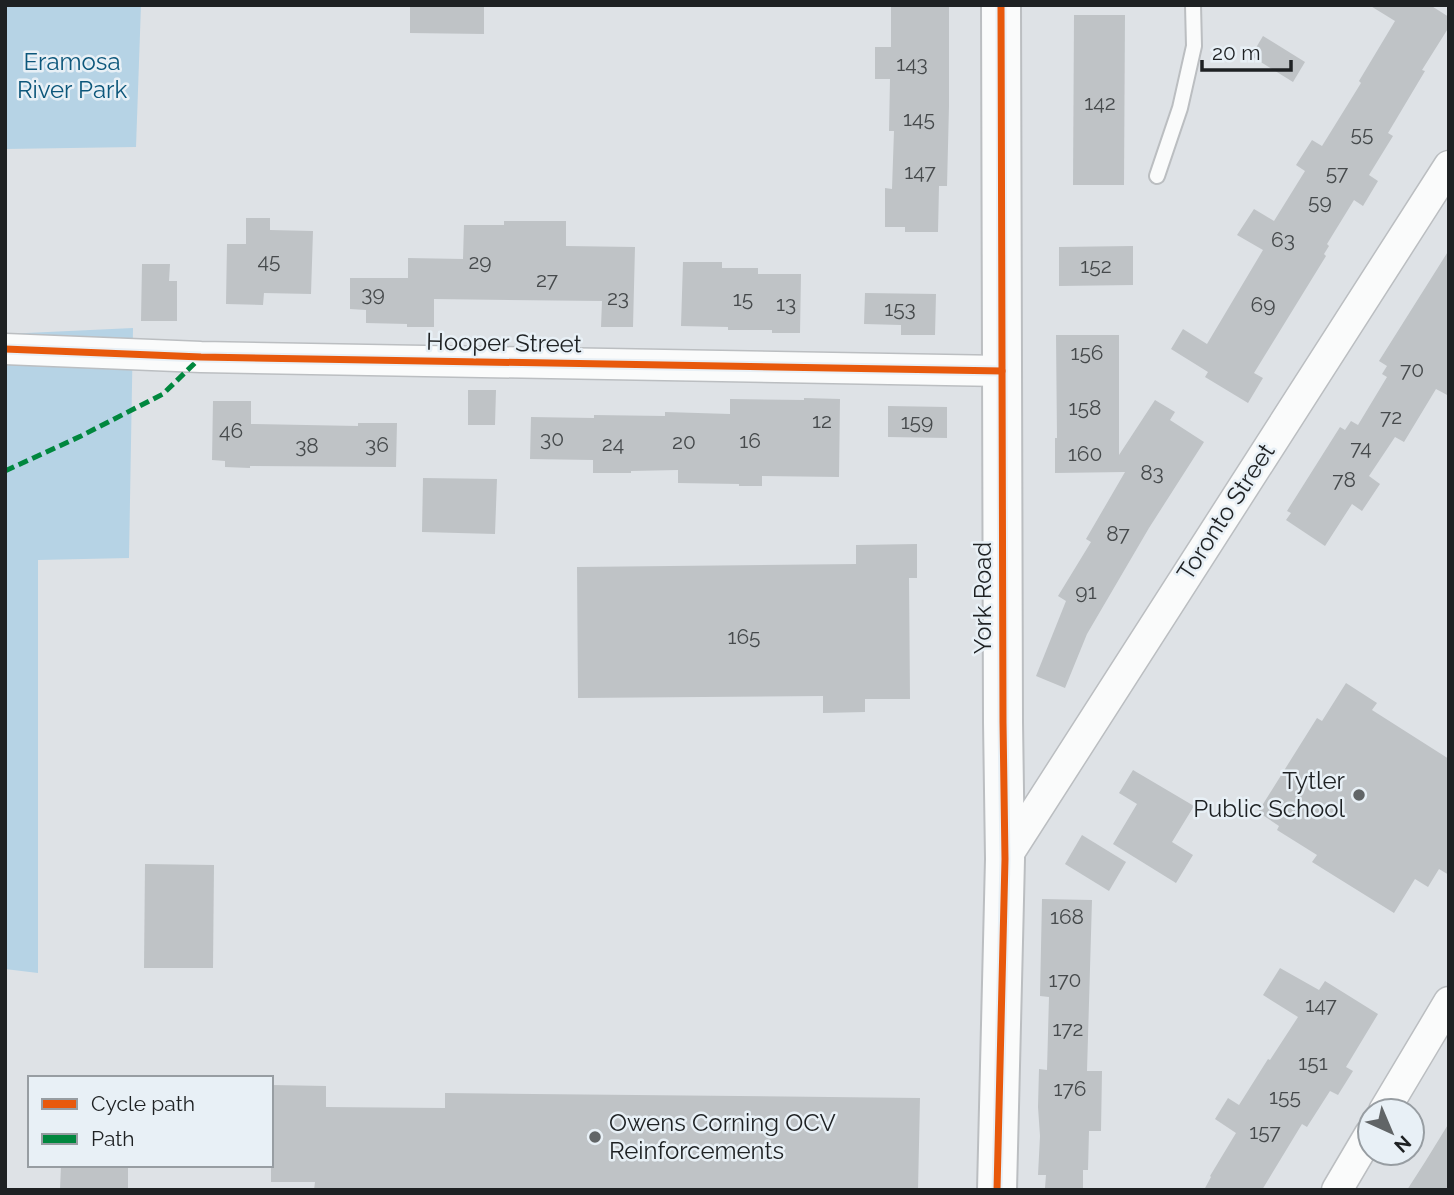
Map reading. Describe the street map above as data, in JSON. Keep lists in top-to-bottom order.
{
  "streets": {
    "main road": ["York Road"],
    "street": ["Hooper Street", "Toronto Street"]
  },
  "crossings": [
    ["Hooper Street", "York Road"],
    ["Toronto Street", "York Road"]
  ],
  "parks": ["Eramosa River Park"],
  "places": ["Tytler Public School", "Owens Corning OCV Reinforcements"],
  "house_numbers": [
    "143",
    "142",
    "145",
    "55",
    "147",
    "57",
    "59",
    "63",
    "45",
    "29",
    "152",
    "27",
    "39",
    "23",
    "15",
    "13",
    "69",
    "153",
    "156",
    "70",
    "158",
    "72",
    "12",
    "159",
    "46",
    "30",
    "16",
    "20",
    "24",
    "36",
    "38",
    "74",
    "160",
    "83",
    "78",
    "87",
    "91",
    "165",
    "168",
    "170",
    "147",
    "172",
    "151",
    "176",
    "155",
    "157"
  ],
  "legend": ["Cycle path", "Path"],
  "scale_bar": "20 m",
  "north": "bottom right"
}
